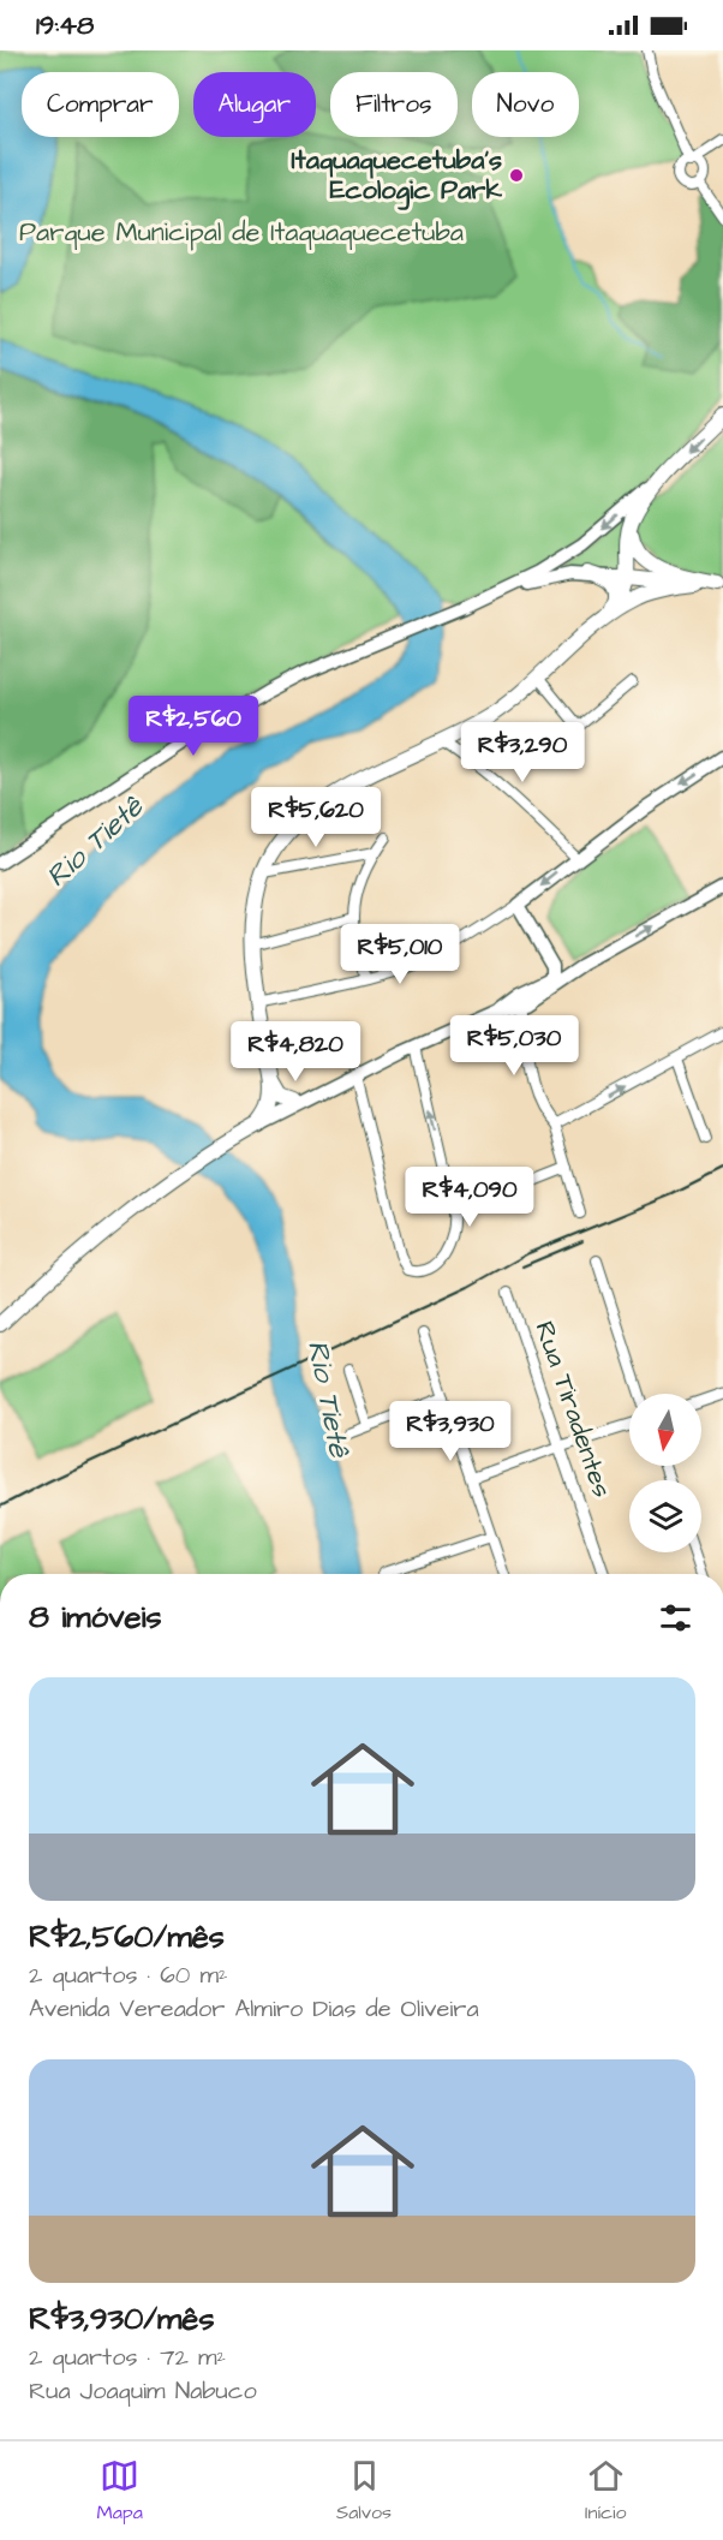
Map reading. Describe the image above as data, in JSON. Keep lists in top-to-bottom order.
{
  "streets": {
    "street": ["Rua Tiradentes"]
  },
  "water": ["Rio Tietê"],
  "parks": ["Parque Municipal de Itaquaquecetuba"],
  "places": ["Itaquaquecetuba's Ecologic Park"],
  "north": "bottom",
  "page": {
    "status": "19:48",
    "chip": [
      "Comprar",
      "Alugar",
      "Filtros",
      "Novo"
    ],
    "price": [
      "R$2,560",
      "R$3,290",
      "R$5,620",
      "R$5,010",
      "R$5,030",
      "R$4,820",
      "R$4,090",
      "R$3,930"
    ],
    "heading": "8 imóveis",
    "list": [
      {
        "name": "R$2,560/mês",
        "note": "2 quartos · 60 m² · Avenida Vereador Almiro Dias de Oliveira"
      },
      {
        "name": "R$3,930/mês",
        "note": "2 quartos · 72 m² · Rua Joaquim Nabuco"
      }
    ],
    "tabs": ["Mapa", "Salvos", "Início"]
  }
}
